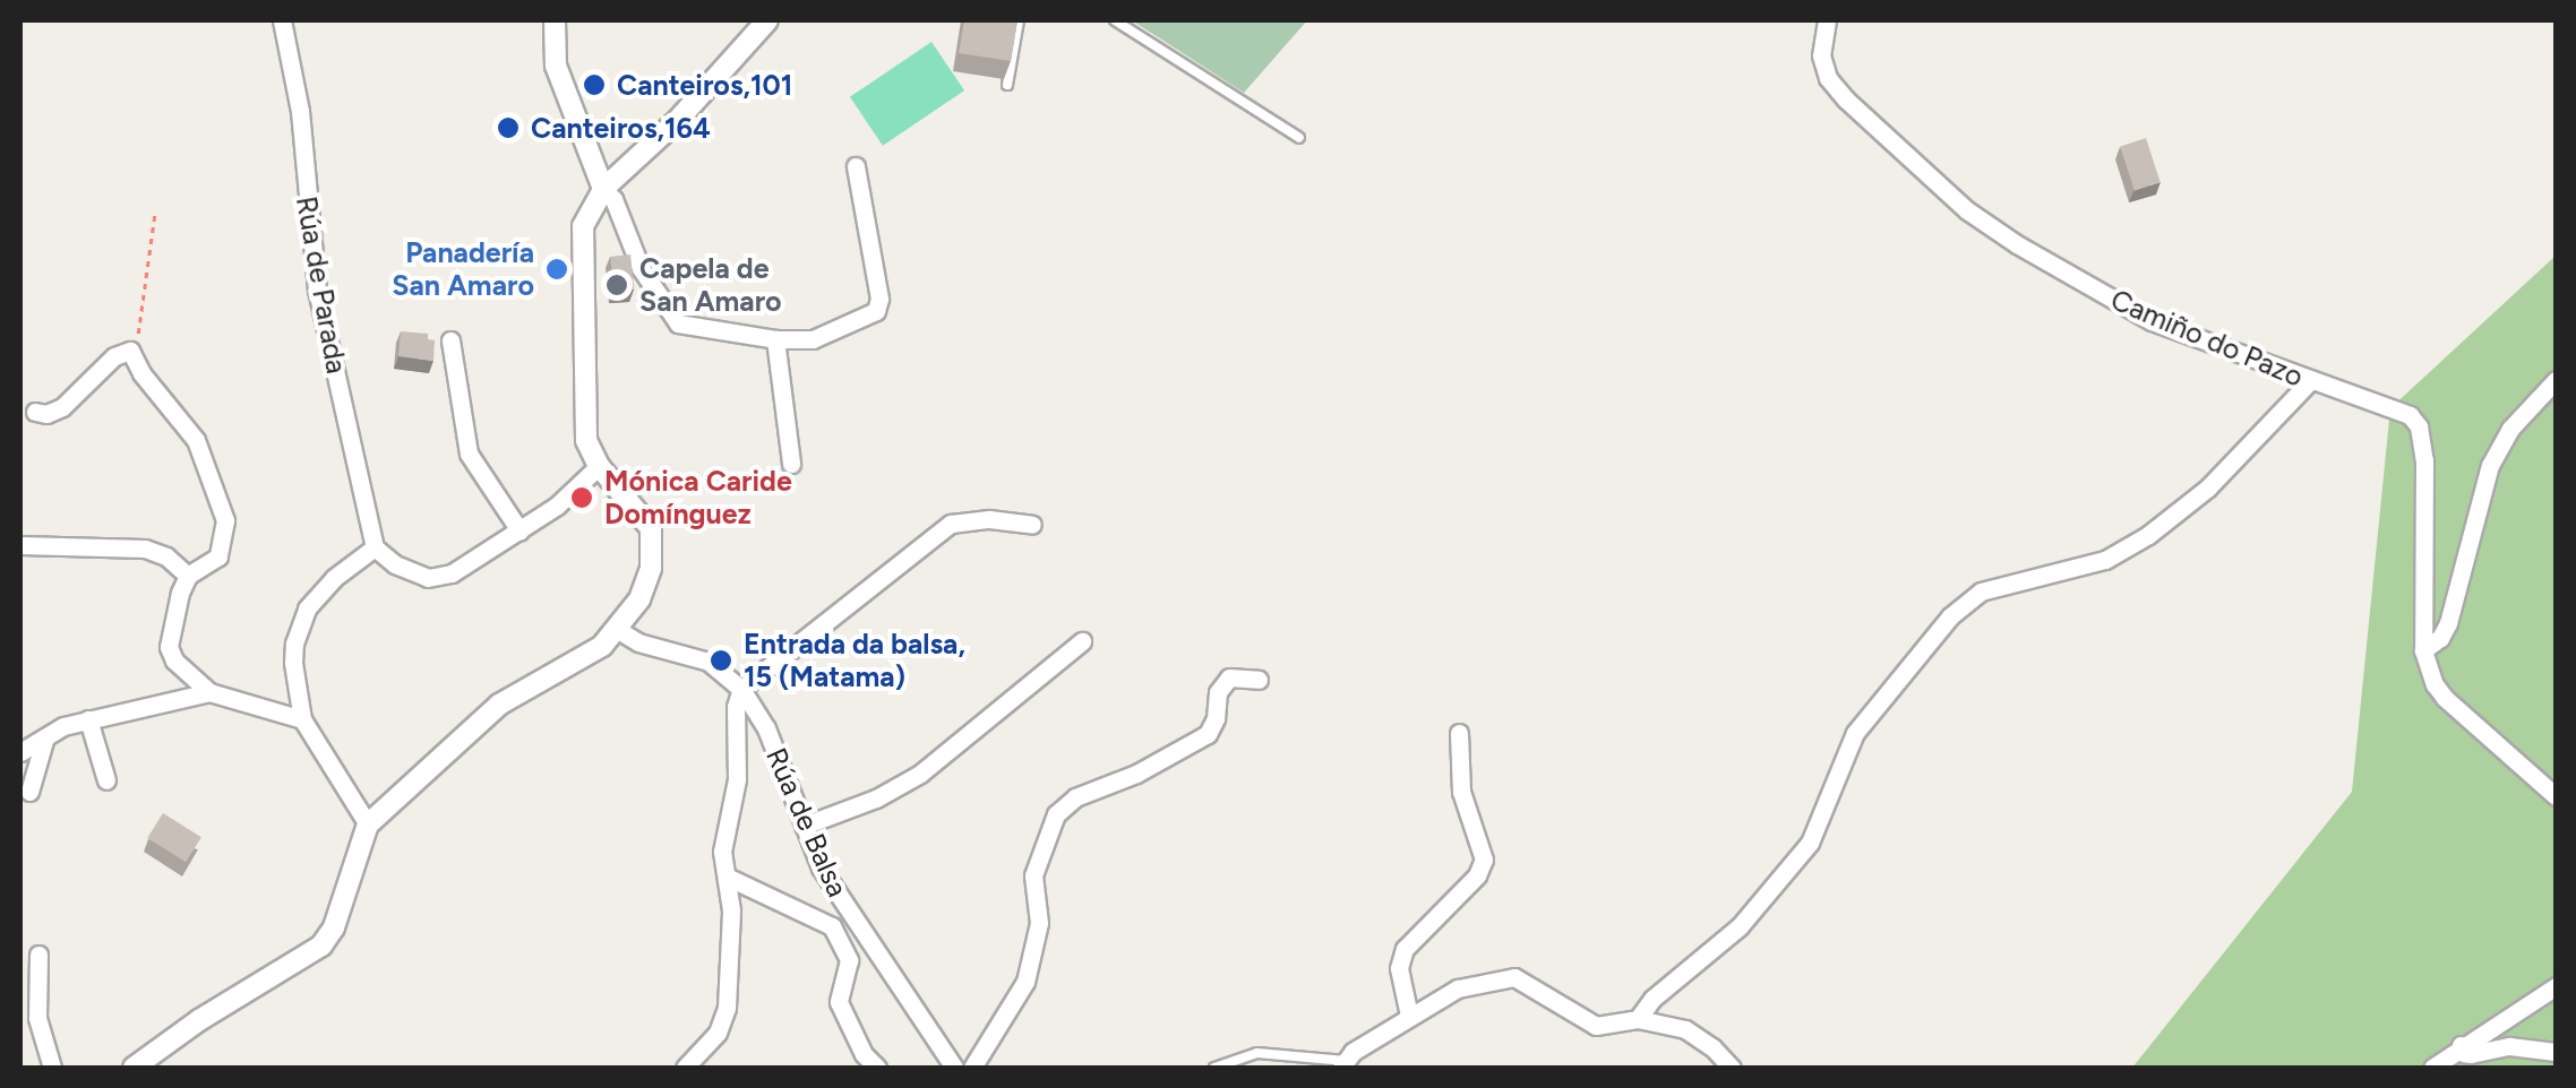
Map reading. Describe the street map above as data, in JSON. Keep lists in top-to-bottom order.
{
  "streets": {
    "street": ["Rúa de Parada", "Camiño do Pazo", "Rúa de Balsa"]
  },
  "places": [
    "Canteiros,101",
    "Canteiros,164",
    "Panadería San Amaro",
    "Capela de San Amaro",
    "Mónica Caride Domínguez",
    "Entrada da balsa, 15 (Matama)"
  ]
}
